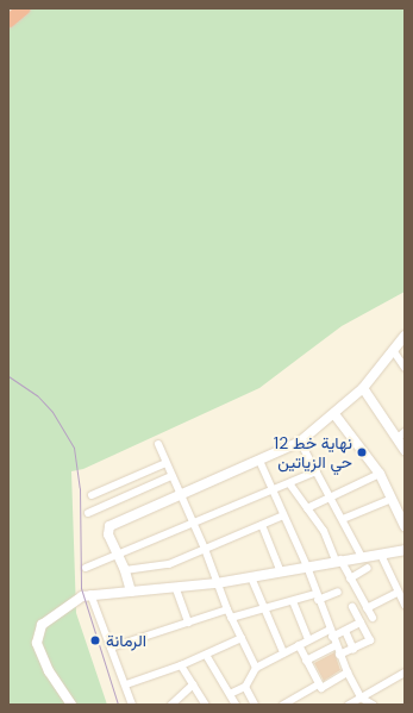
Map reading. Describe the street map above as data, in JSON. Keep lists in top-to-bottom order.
{
  "places": ["نهاية خط 12 حي الزياتين", "الرمانة"]
}
